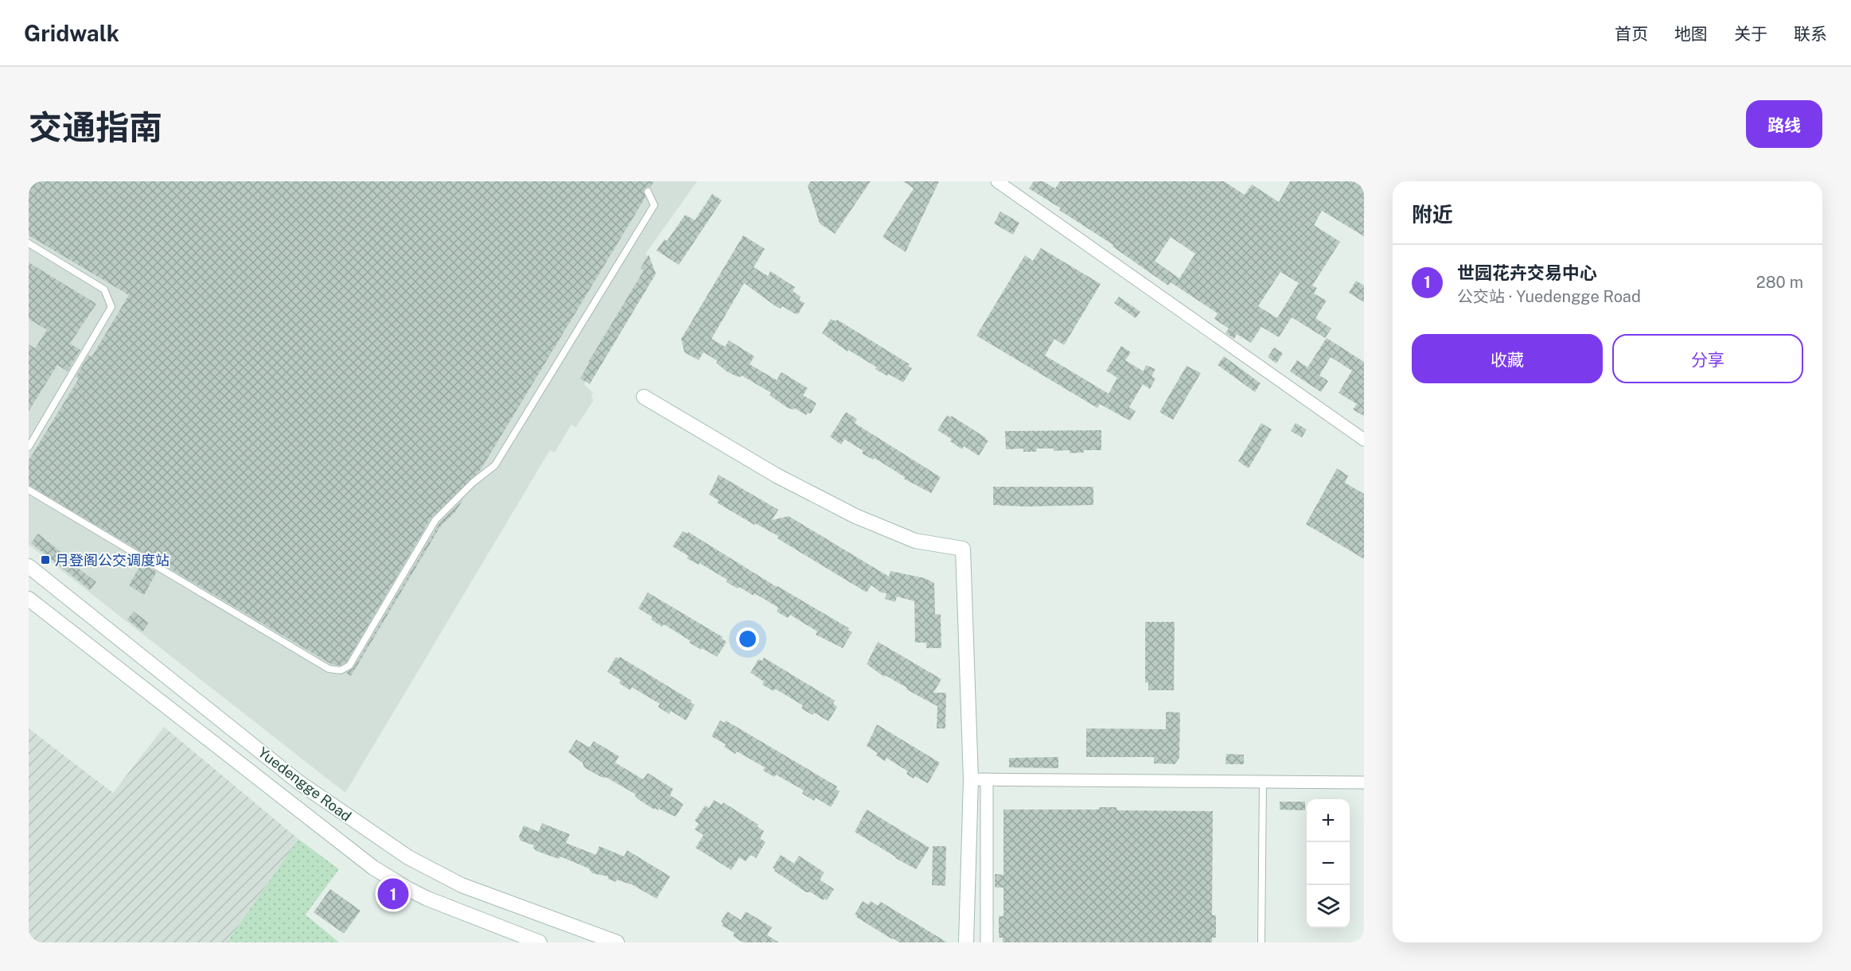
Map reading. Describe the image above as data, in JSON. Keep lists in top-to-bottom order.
{
  "streets": {
    "main road": ["Yuedengge Road"]
  },
  "places": {
    "transit": ["月登阁公交调度站"]
  },
  "page": {
    "header": "Gridwalk",
    "nav": [
      "首页",
      "地图",
      "关于",
      "联系"
    ],
    "title": "交通指南",
    "buttons": [
      "路线",
      ["收藏", "分享"]
    ],
    "heading": "附近",
    "list": [
      {
        "mark": "1",
        "name": "世园花卉交易中心",
        "note": "公交站 · Yuedengge Road",
        "value": "280 m"
      }
    ],
    "map_buttons": ["+", "−"],
    "pins": "1"
  }
}
